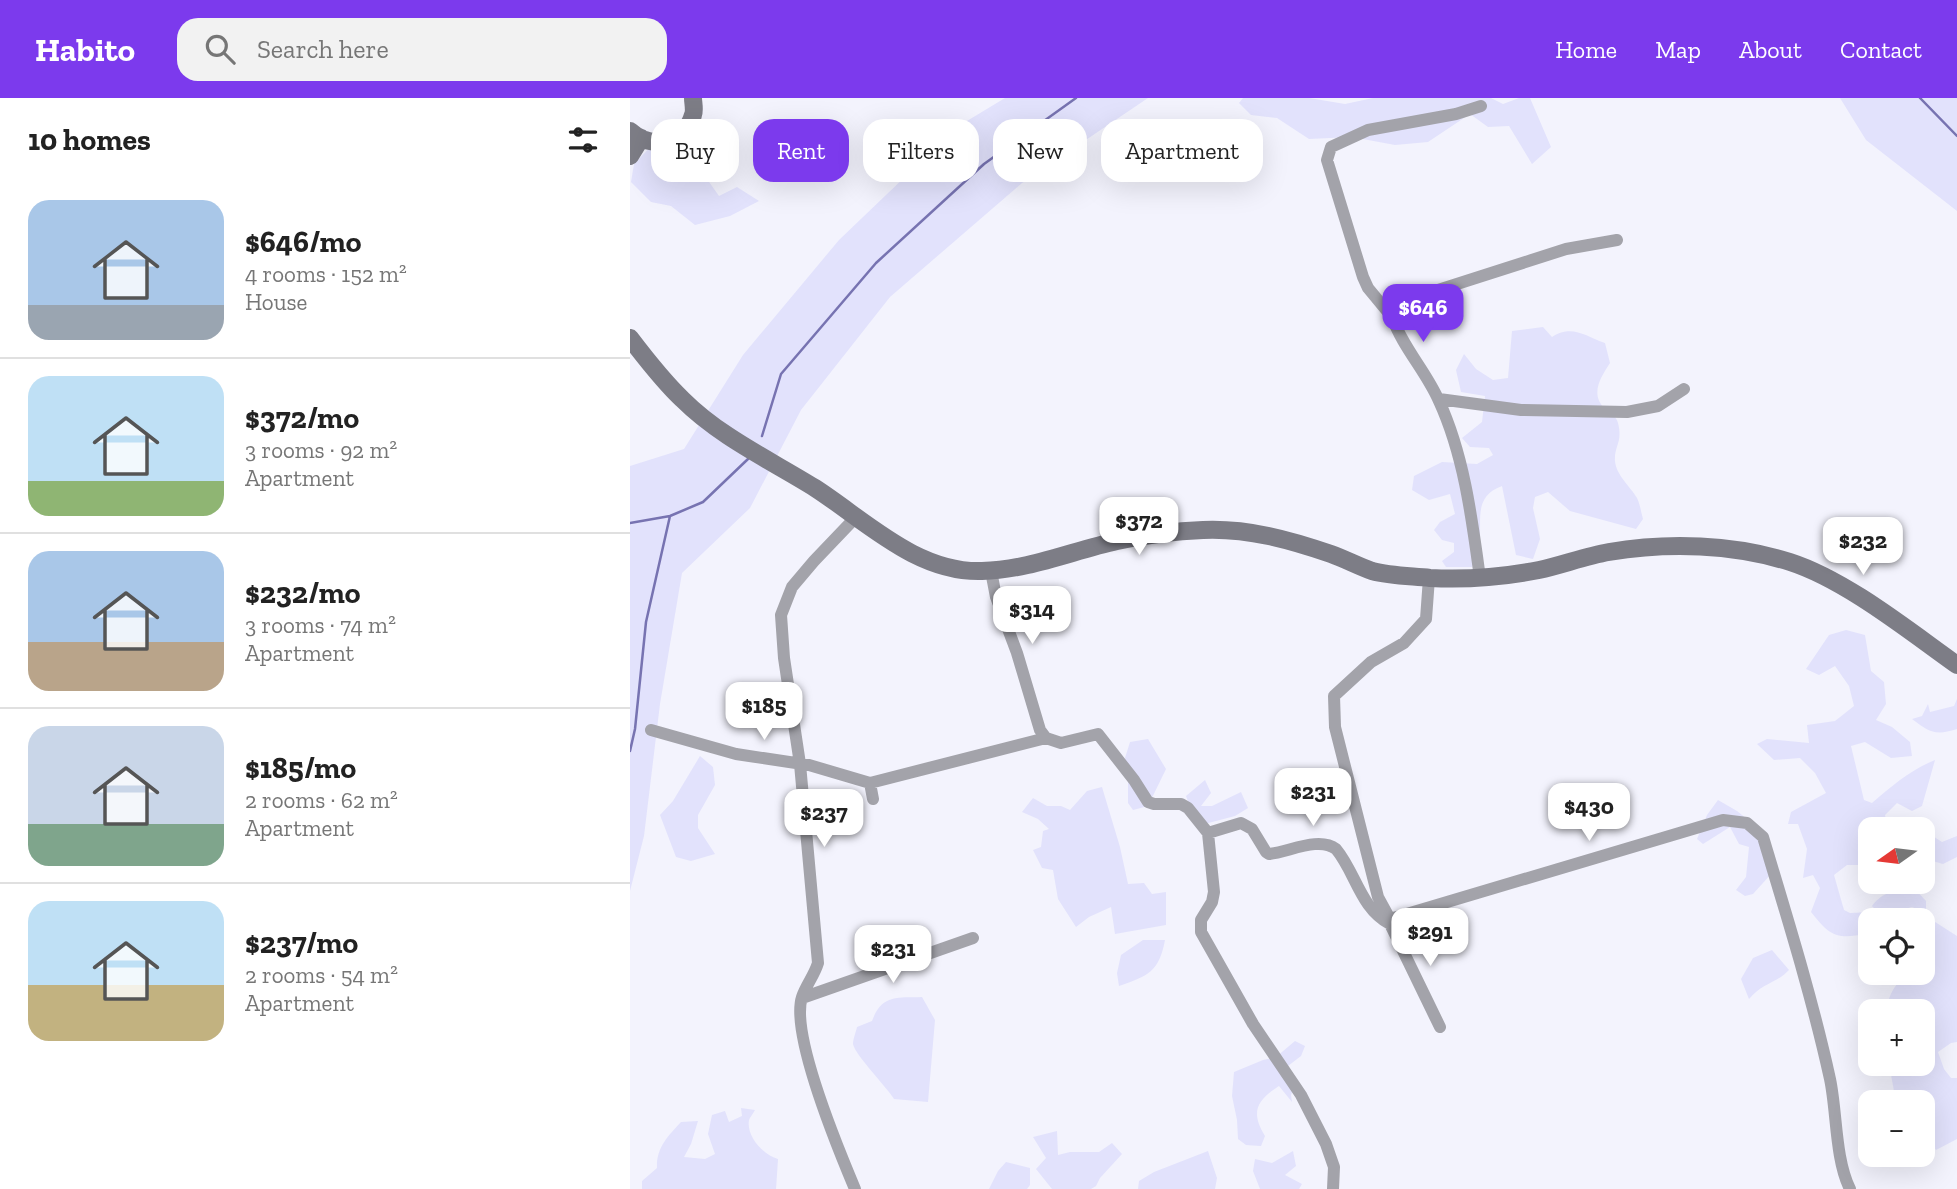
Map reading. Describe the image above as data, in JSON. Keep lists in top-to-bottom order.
{
  "north": "left",
  "page": {
    "header": "Habito",
    "search": "Search here",
    "nav": [
      "Home",
      "Map",
      "About",
      "Contact"
    ],
    "heading": "10 homes",
    "chip": [
      "Buy",
      "Rent",
      "Filters",
      "New",
      "Apartment"
    ],
    "list": [
      {
        "name": "$646/mo",
        "note": "4 rooms · 152 m² · House"
      },
      {
        "name": "$372/mo",
        "note": "3 rooms · 92 m² · Apartment"
      },
      {
        "name": "$232/mo",
        "note": "3 rooms · 74 m² · Apartment"
      },
      {
        "name": "$185/mo",
        "note": "2 rooms · 62 m² · Apartment"
      },
      {
        "name": "$237/mo",
        "note": "2 rooms · 54 m² · Apartment"
      }
    ],
    "price": [
      "$646",
      "$372",
      "$232",
      "$314",
      "$185",
      "$231",
      "$430",
      "$237",
      "$291",
      "$231"
    ],
    "map_buttons": ["+", "−"]
  }
}
